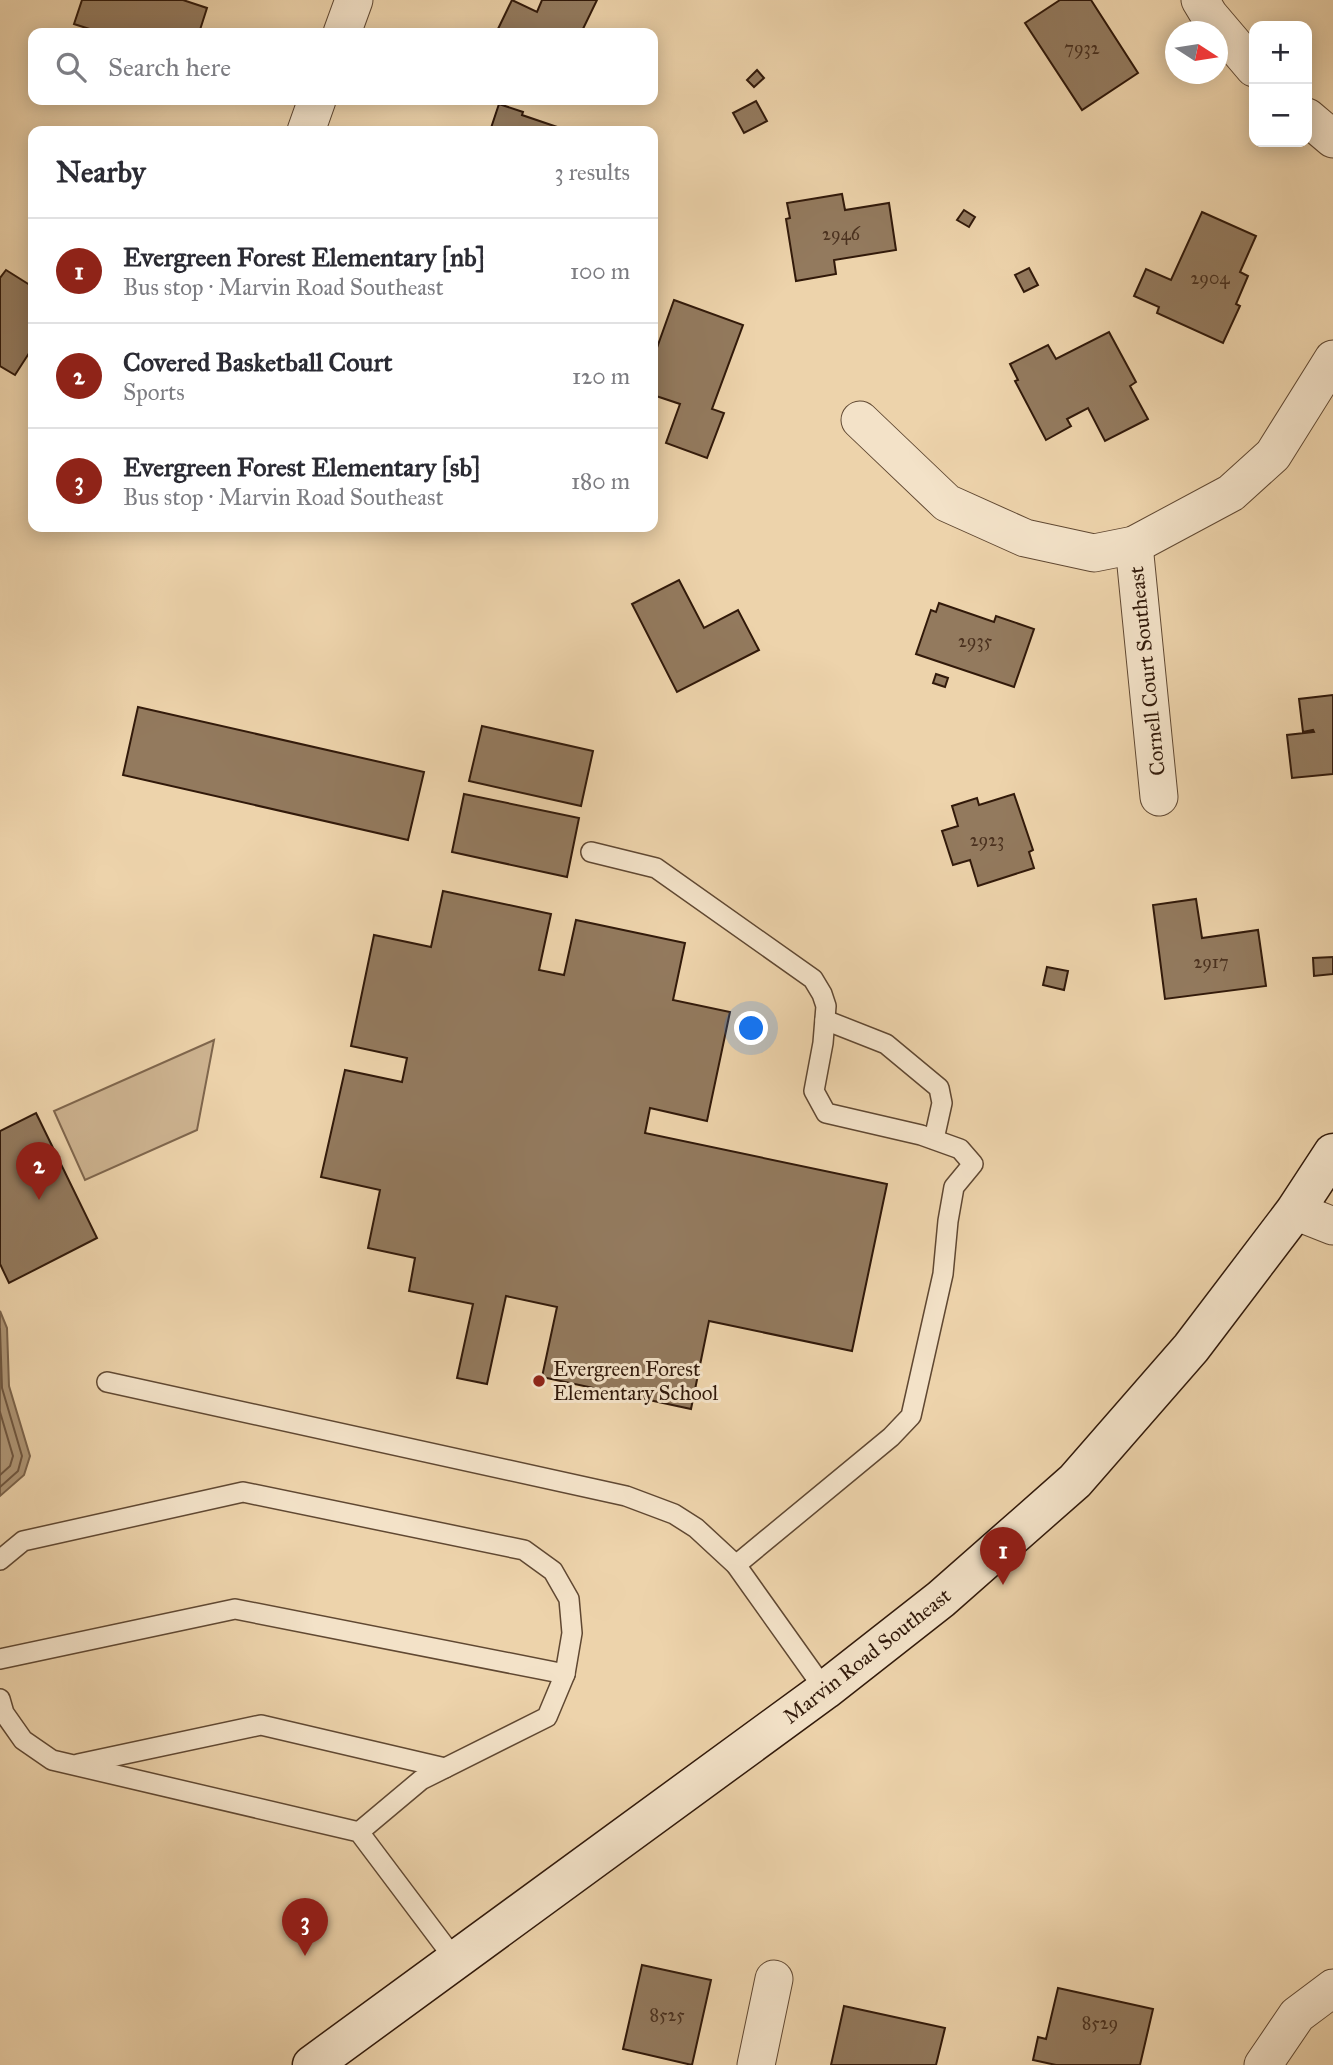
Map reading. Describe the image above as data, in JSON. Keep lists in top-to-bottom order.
{
  "streets": {
    "street": ["Cornell Court Southeast", "Marvin Road Southeast"]
  },
  "places": ["Evergreen Forest Elementary School"],
  "house_numbers": [
    "7932",
    "2946",
    "2904",
    "2935",
    "2923",
    "2917",
    "8525",
    "8529"
  ],
  "north": "right",
  "page": {
    "map_buttons": ["+", "−"],
    "search": "Search here",
    "heading": ["Nearby", "3 results"],
    "list": [
      {
        "mark": "1",
        "name": "Evergreen Forest Elementary [nb]",
        "note": "Bus stop · Marvin Road Southeast",
        "value": "100 m"
      },
      {
        "mark": "2",
        "name": "Covered Basketball Court",
        "note": "Sports",
        "value": "120 m"
      },
      {
        "mark": "3",
        "name": "Evergreen Forest Elementary [sb]",
        "note": "Bus stop · Marvin Road Southeast",
        "value": "180 m"
      }
    ],
    "pins": ["2", "1", "3"]
  }
}
